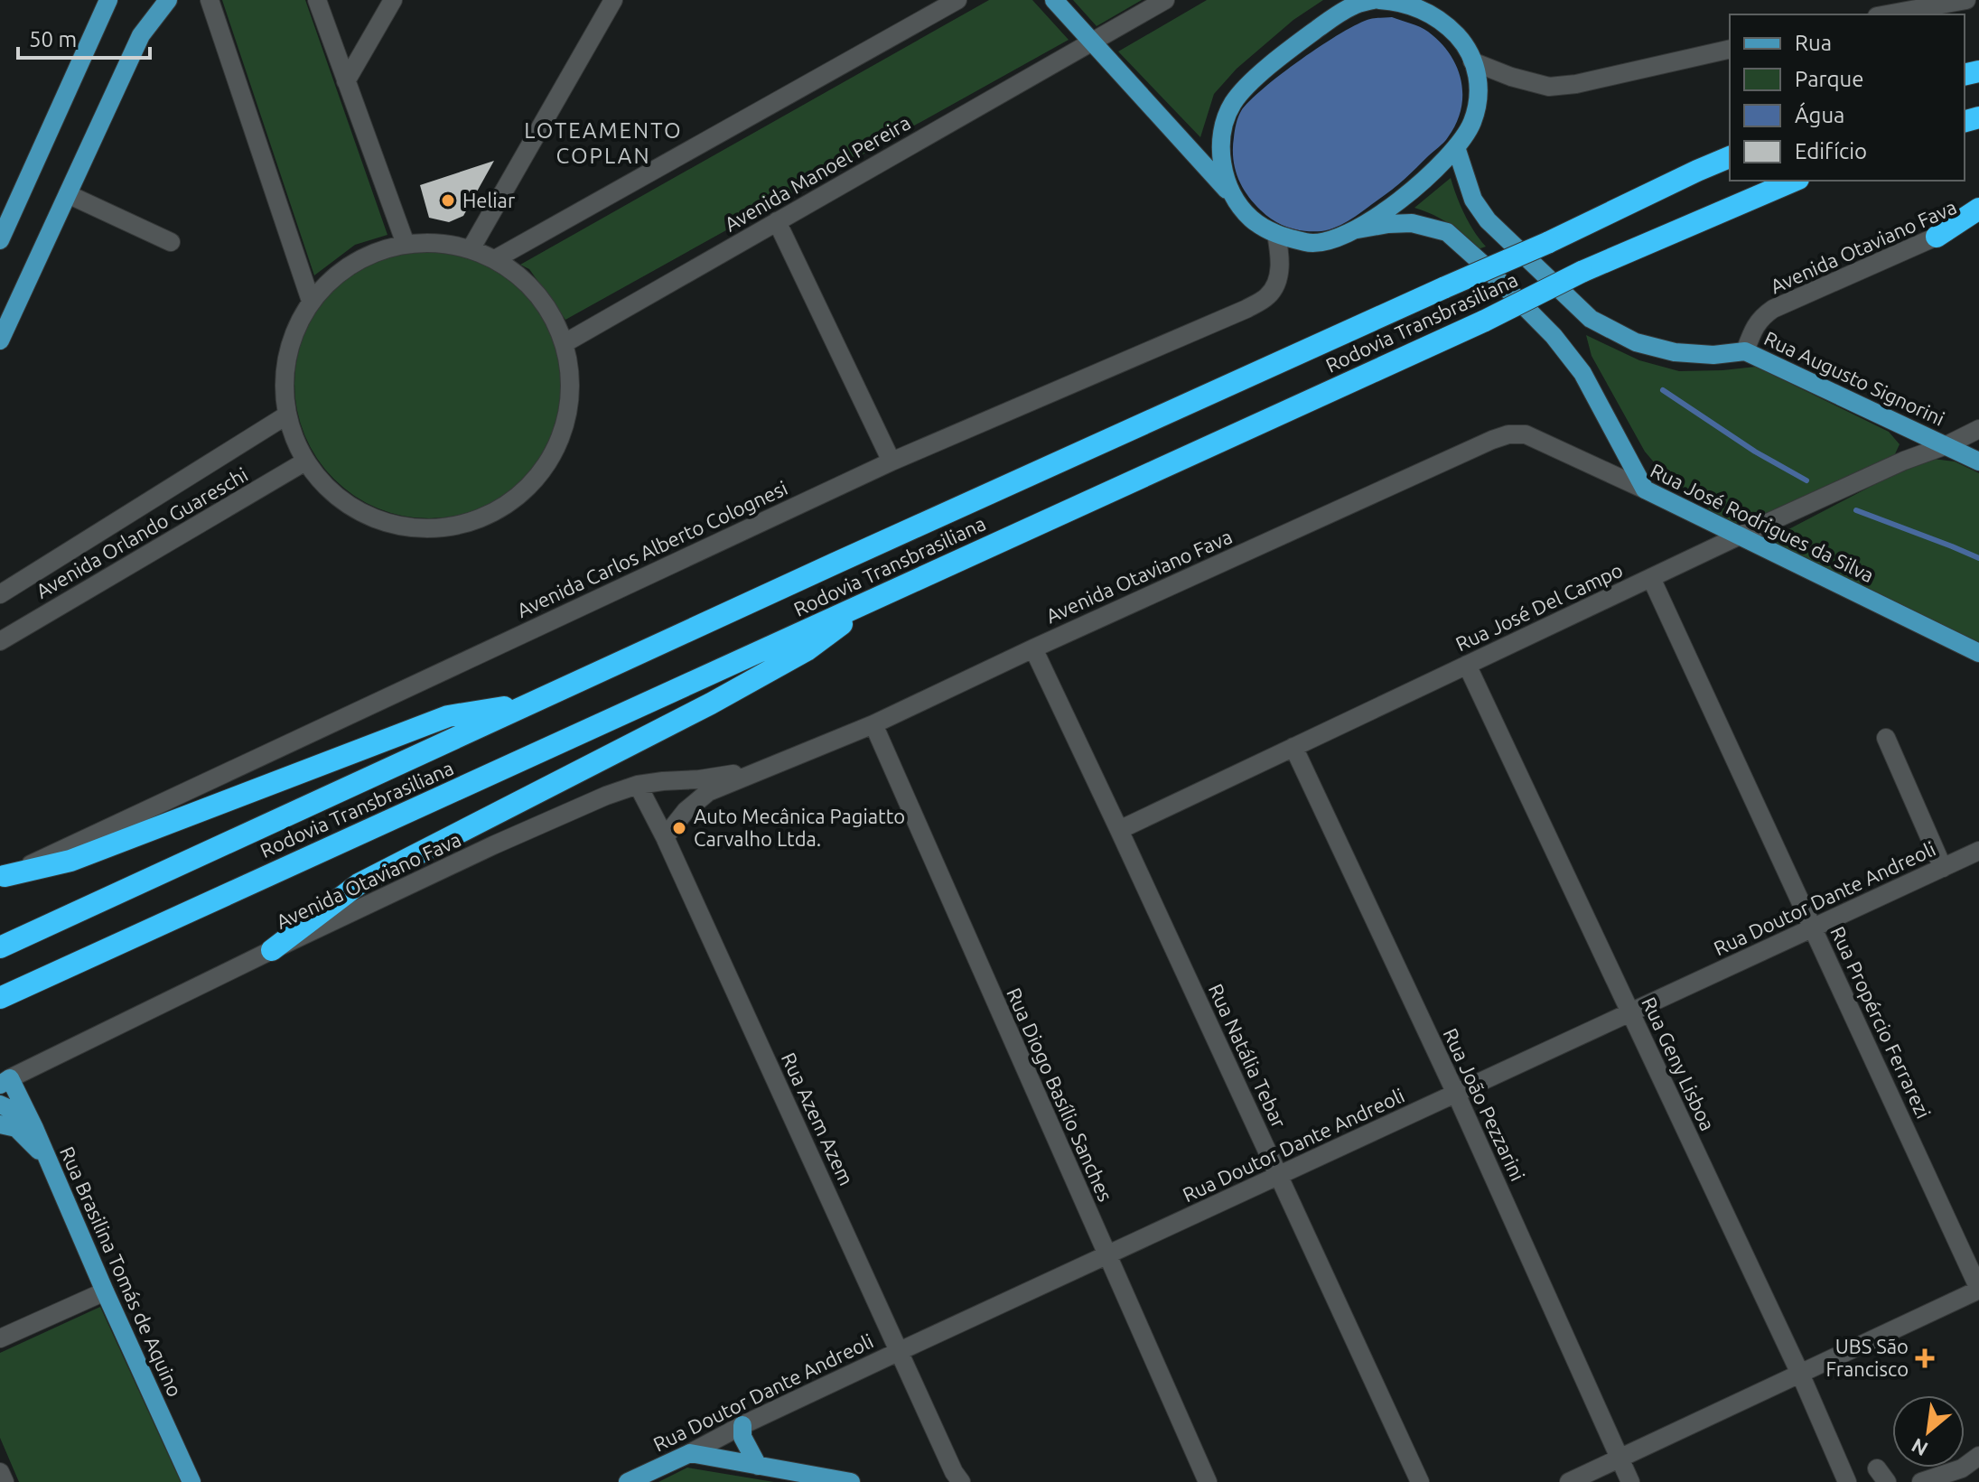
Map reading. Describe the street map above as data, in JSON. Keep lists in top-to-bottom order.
{
  "streets": {
    "highway": ["Rodovia Transbrasiliana"],
    "main road": [
      "Rua Augusto Signorini",
      "Rua José Rodrigues da Silva",
      "Rua Doutor Dante Andreoli",
      "Rua Brasilina Tomás de Aquino"
    ],
    "street": [
      "Avenida Manoel Pereira",
      "Avenida Otaviano Fava",
      "Avenida Orlando Guareschi",
      "Avenida Carlos Alberto Colognesi",
      "Rua José Del Campo",
      "Rua Propércio Ferrarezi",
      "Rua Natália Tebar",
      "Rua Geny Lisboa",
      "Rua Diogo Basílio Sanches",
      "Rua João Pezzarini",
      "Rua Azem Azem"
    ]
  },
  "crossings": [
    ["Avenida Otaviano Fava", "Rua Augusto Signorini"],
    ["Avenida Otaviano Fava", "Rua José Rodrigues da Silva"],
    ["Avenida Otaviano Fava", "Rua Natália Tebar"],
    ["Avenida Otaviano Fava", "Rua Diogo Basílio Sanches"],
    ["Avenida Otaviano Fava", "Rua Azem Azem"],
    ["Avenida Otaviano Fava", "Rua Brasilina Tomás de Aquino"],
    ["Rua Augusto Signorini", "Rua José Del Campo"],
    ["Rua José Rodrigues da Silva", "Rua José Del Campo"],
    ["Rua José Del Campo", "Rua Propércio Ferrarezi"],
    ["Rua José Del Campo", "Rua Natália Tebar"],
    ["Rua José Del Campo", "Rua Geny Lisboa"],
    ["Rua José Del Campo", "Rua João Pezzarini"],
    ["Rua Doutor Dante Andreoli", "Rua Propércio Ferrarezi"],
    ["Rua Doutor Dante Andreoli", "Rua Natália Tebar"],
    ["Rua Doutor Dante Andreoli", "Rua Geny Lisboa"],
    ["Rua Doutor Dante Andreoli", "Rua Diogo Basílio Sanches"],
    ["Rua Doutor Dante Andreoli", "Rua João Pezzarini"],
    ["Rua Doutor Dante Andreoli", "Rua Azem Azem"]
  ],
  "districts": ["LOTEAMENTO COPLAN"],
  "places": {
    "other": ["Heliar", "Auto Mecânica Pagiatto Carvalho Ltda."],
    "health": ["UBS São Francisco"]
  },
  "legend": [
    "Rua",
    "Parque",
    "Água",
    "Edifício"
  ],
  "scale_bar": "50 m",
  "north": "bottom left"
}
